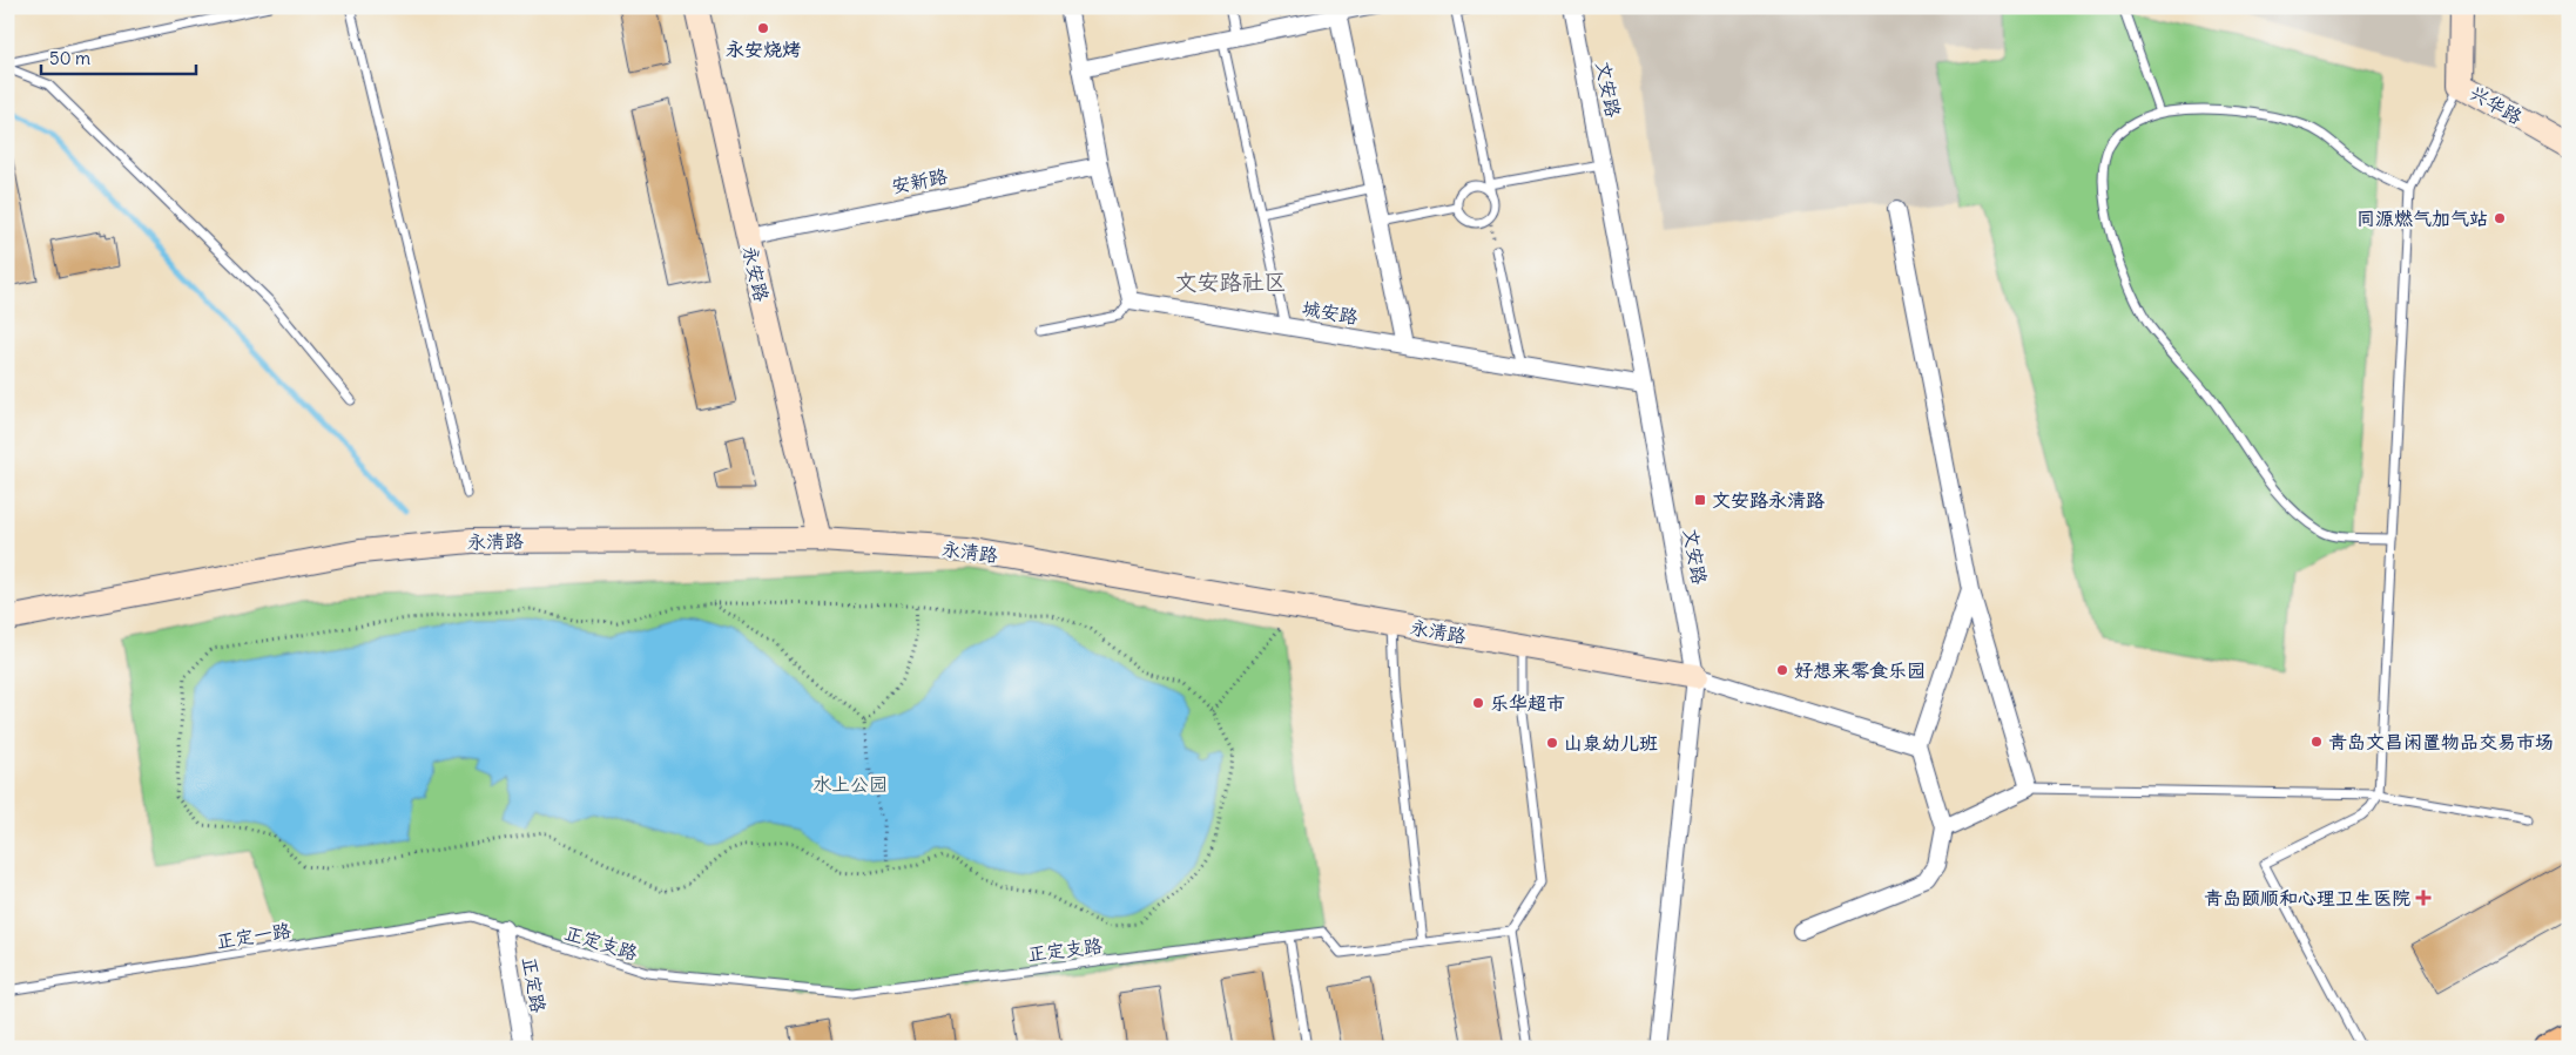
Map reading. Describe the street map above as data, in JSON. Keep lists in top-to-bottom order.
{
  "streets": {
    "street": [
      "文安路",
      "兴华路",
      "安新路",
      "永安路",
      "城安路",
      "永清路",
      "正定路"
    ],
    "lane": ["正定一路", "正定支路"]
  },
  "crossings": [
    ["文安路", "城安路"],
    ["文安路", "永清路"],
    ["安新路", "永安路"],
    ["永安路", "永清路"],
    ["正定一路", "正定支路"],
    ["正定一路", "正定路"],
    ["正定支路", "正定路"]
  ],
  "districts": ["文安路社区"],
  "parks": ["水上公园"],
  "places": {
    "other": [
      "永安烧烤",
      "同源燃气加气站",
      "好想来零食乐园",
      "乐华超市",
      "青岛文昌闲置物品交易市场",
      "山泉幼儿班"
    ],
    "transit": ["文安路永清路"],
    "health": ["青岛颐顺和心理卫生医院"]
  },
  "scale_bar": "50 m"
}
